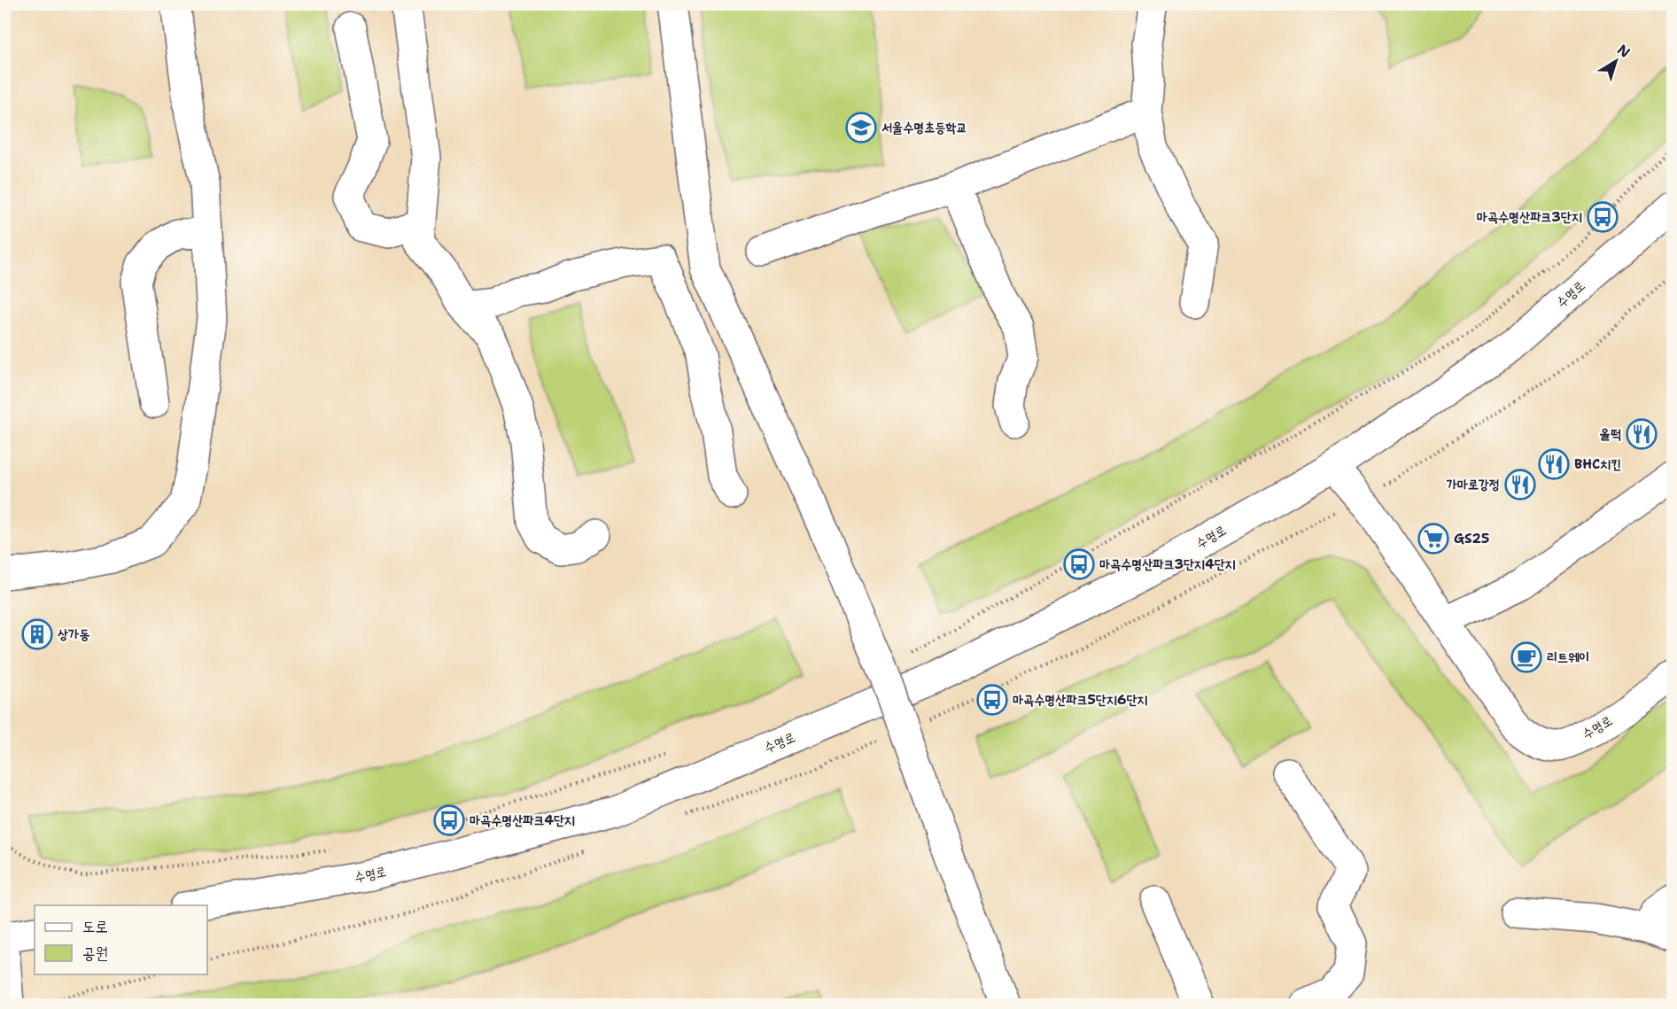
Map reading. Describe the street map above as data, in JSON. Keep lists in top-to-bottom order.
{
  "streets": {
    "street": ["수명로"]
  },
  "places": {
    "school or university": ["서울수명초등학교"],
    "bus stop": [
      "마곡수명산파크3단지",
      "마곡수명산파크3단지4단지",
      "마곡수명산파크5단지6단지",
      "마곡수명산파크4단지"
    ],
    "restaurant": ["올떡", "BHC치킨", "가마로강정"],
    "supermarket": ["GS25"],
    "building": ["상가동"],
    "cafe": ["리트웨이"]
  },
  "legend": ["도로", "공원"],
  "north": "top right"
}
